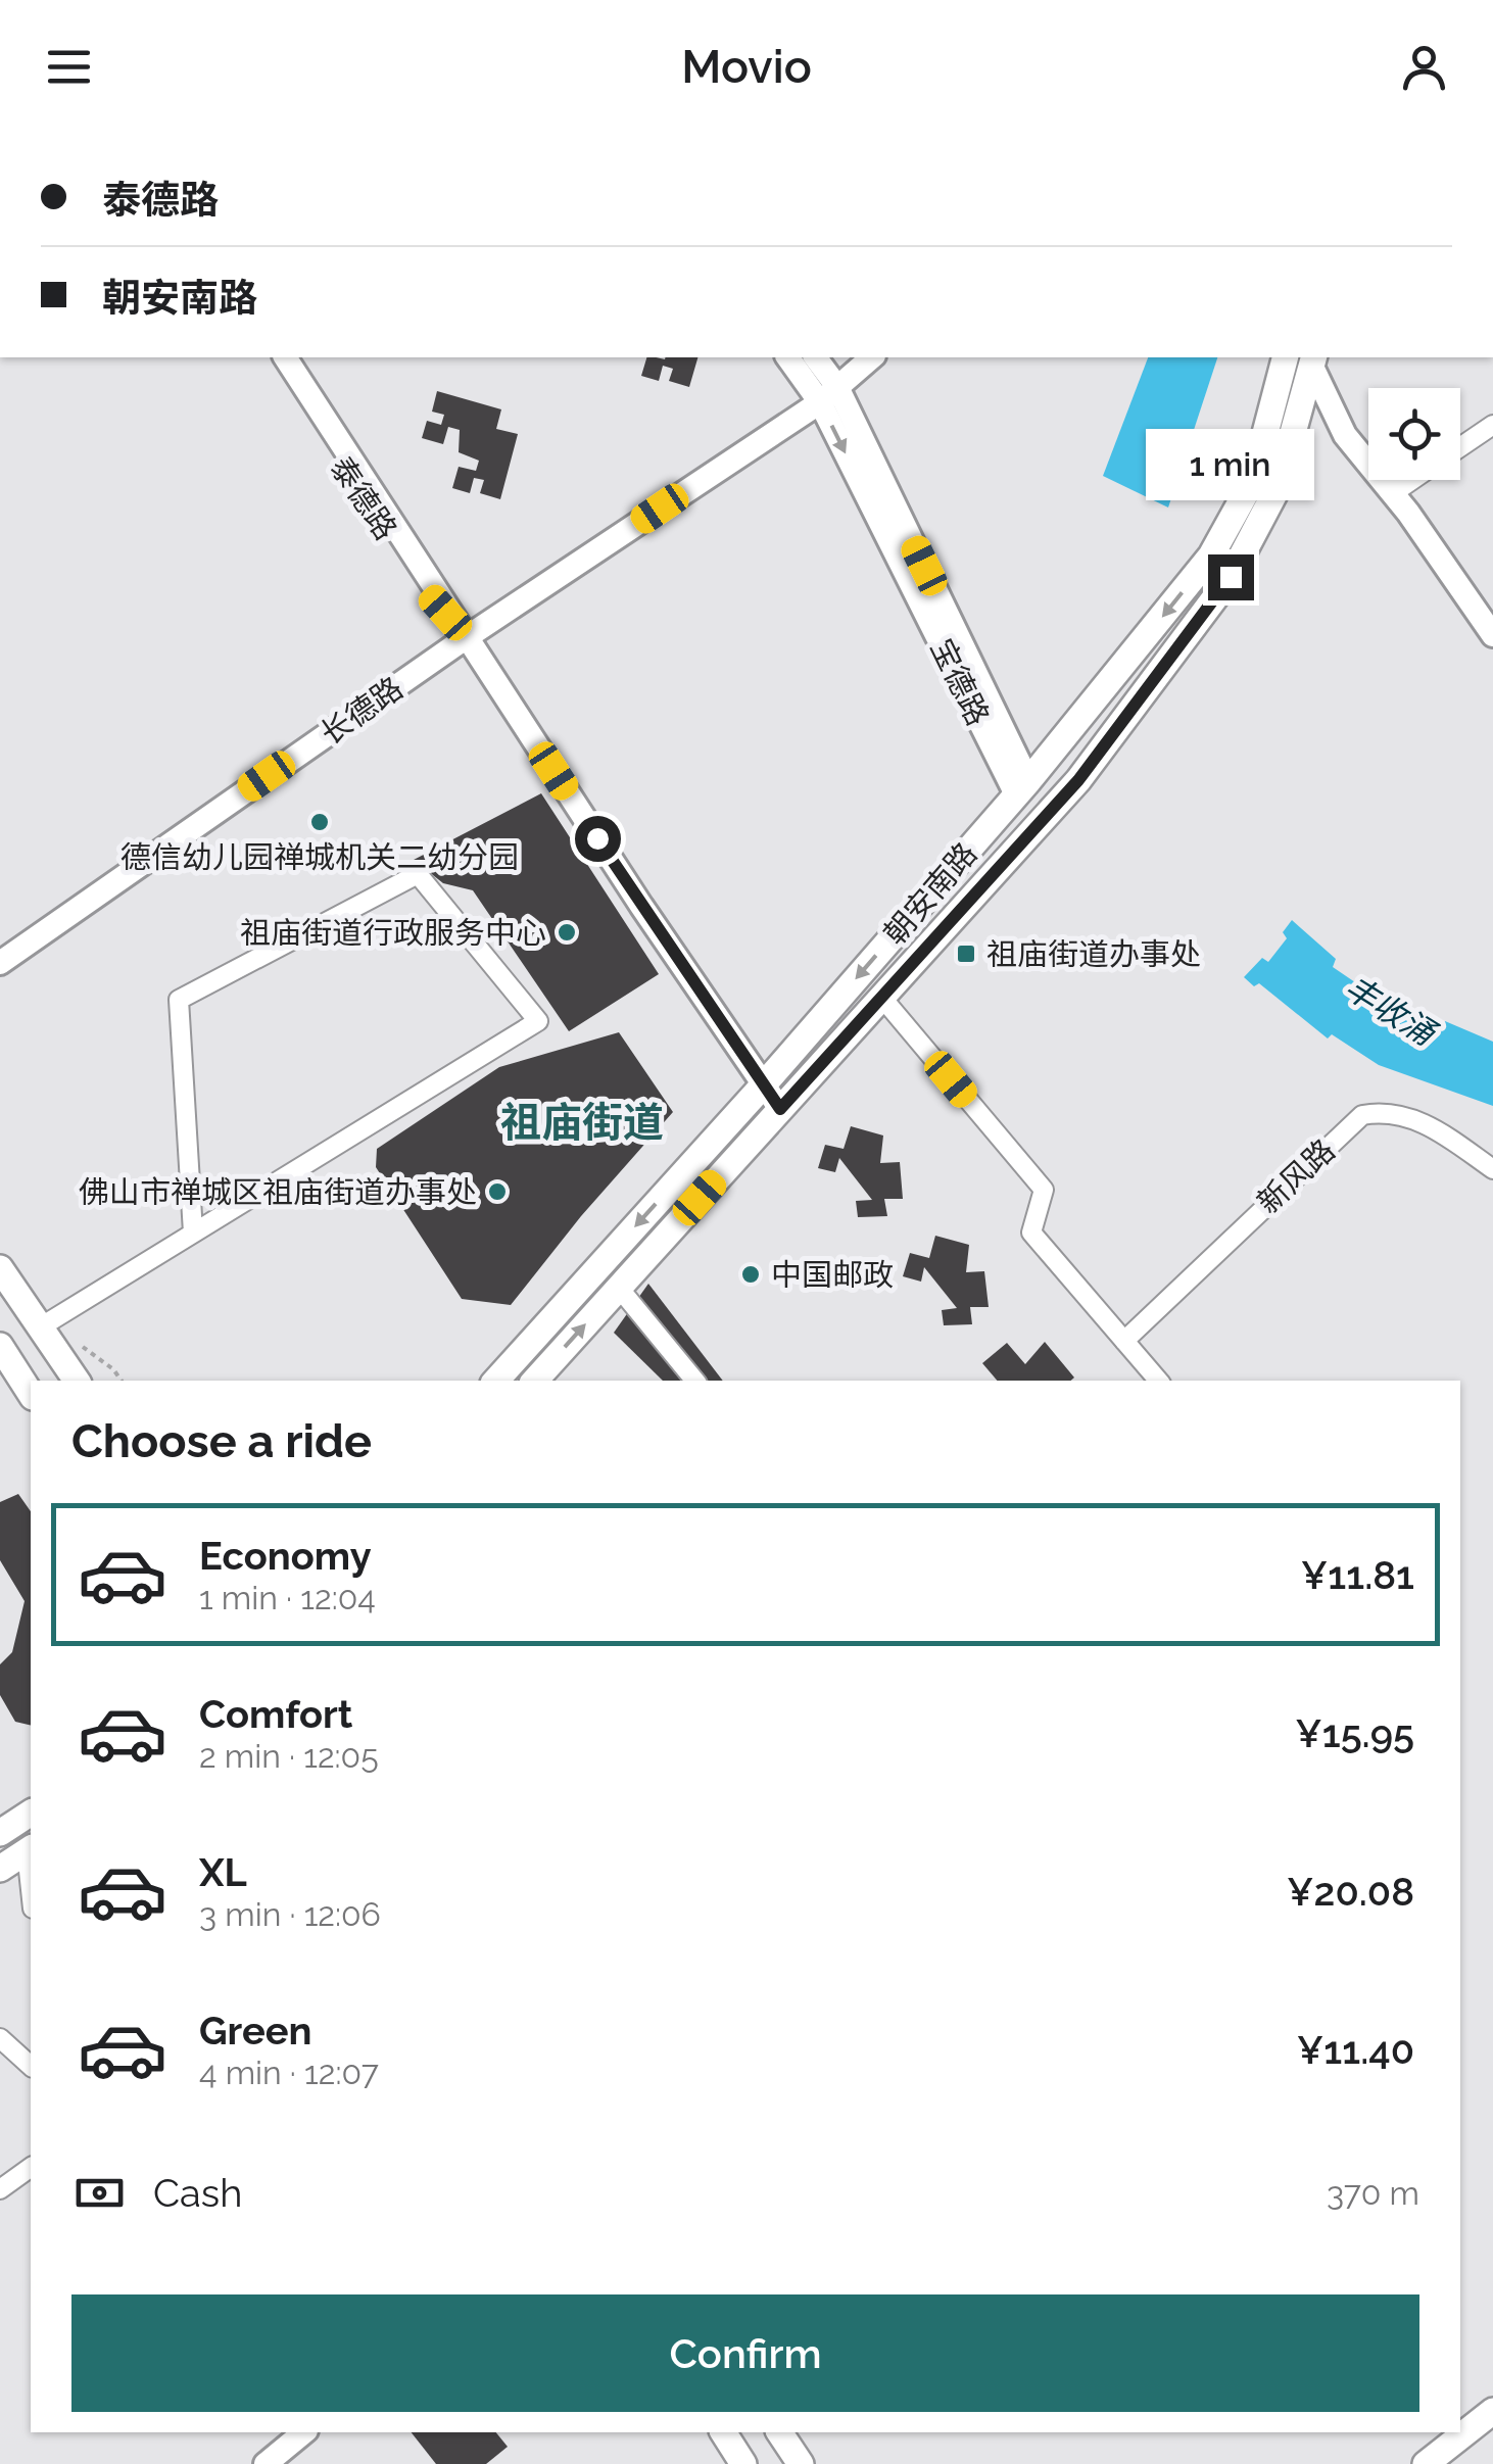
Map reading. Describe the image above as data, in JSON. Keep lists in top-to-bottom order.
{
  "streets": {
    "main road": ["朝安南路"],
    "street": [
      "泰德路",
      "宝德路",
      "长德路",
      "新风路"
    ]
  },
  "crossings": [
    ["泰德路", "长德路"],
    ["泰德路", "朝安南路"],
    ["宝德路", "长德路"],
    ["宝德路", "朝安南路"]
  ],
  "districts": ["祖庙街道"],
  "water": ["丰收涌"],
  "places": {
    "other": [
      "德信幼儿园禅城机关二幼分园",
      "祖庙街道行政服务中心",
      "佛山市禅城区祖庙街道办事处",
      "中国邮政"
    ],
    "transit": ["祖庙街道办事处"]
  },
  "page": {
    "header": "Movio",
    "banner": ["泰德路", "朝安南路"],
    "bubble": "1 min",
    "heading": "Choose a ride",
    "list": [
      {
        "name": "Economy",
        "note": "1 min · 12:04",
        "value": "¥11.81"
      },
      {
        "name": "Comfort",
        "note": "2 min · 12:05",
        "value": "¥15.95"
      },
      {
        "name": "XL",
        "note": "3 min · 12:06",
        "value": "¥20.08"
      },
      {
        "name": "Green",
        "note": "4 min · 12:07",
        "value": "¥11.40"
      }
    ],
    "pay": ["Cash", "370 m"],
    "buttons": "Confirm"
  }
}
